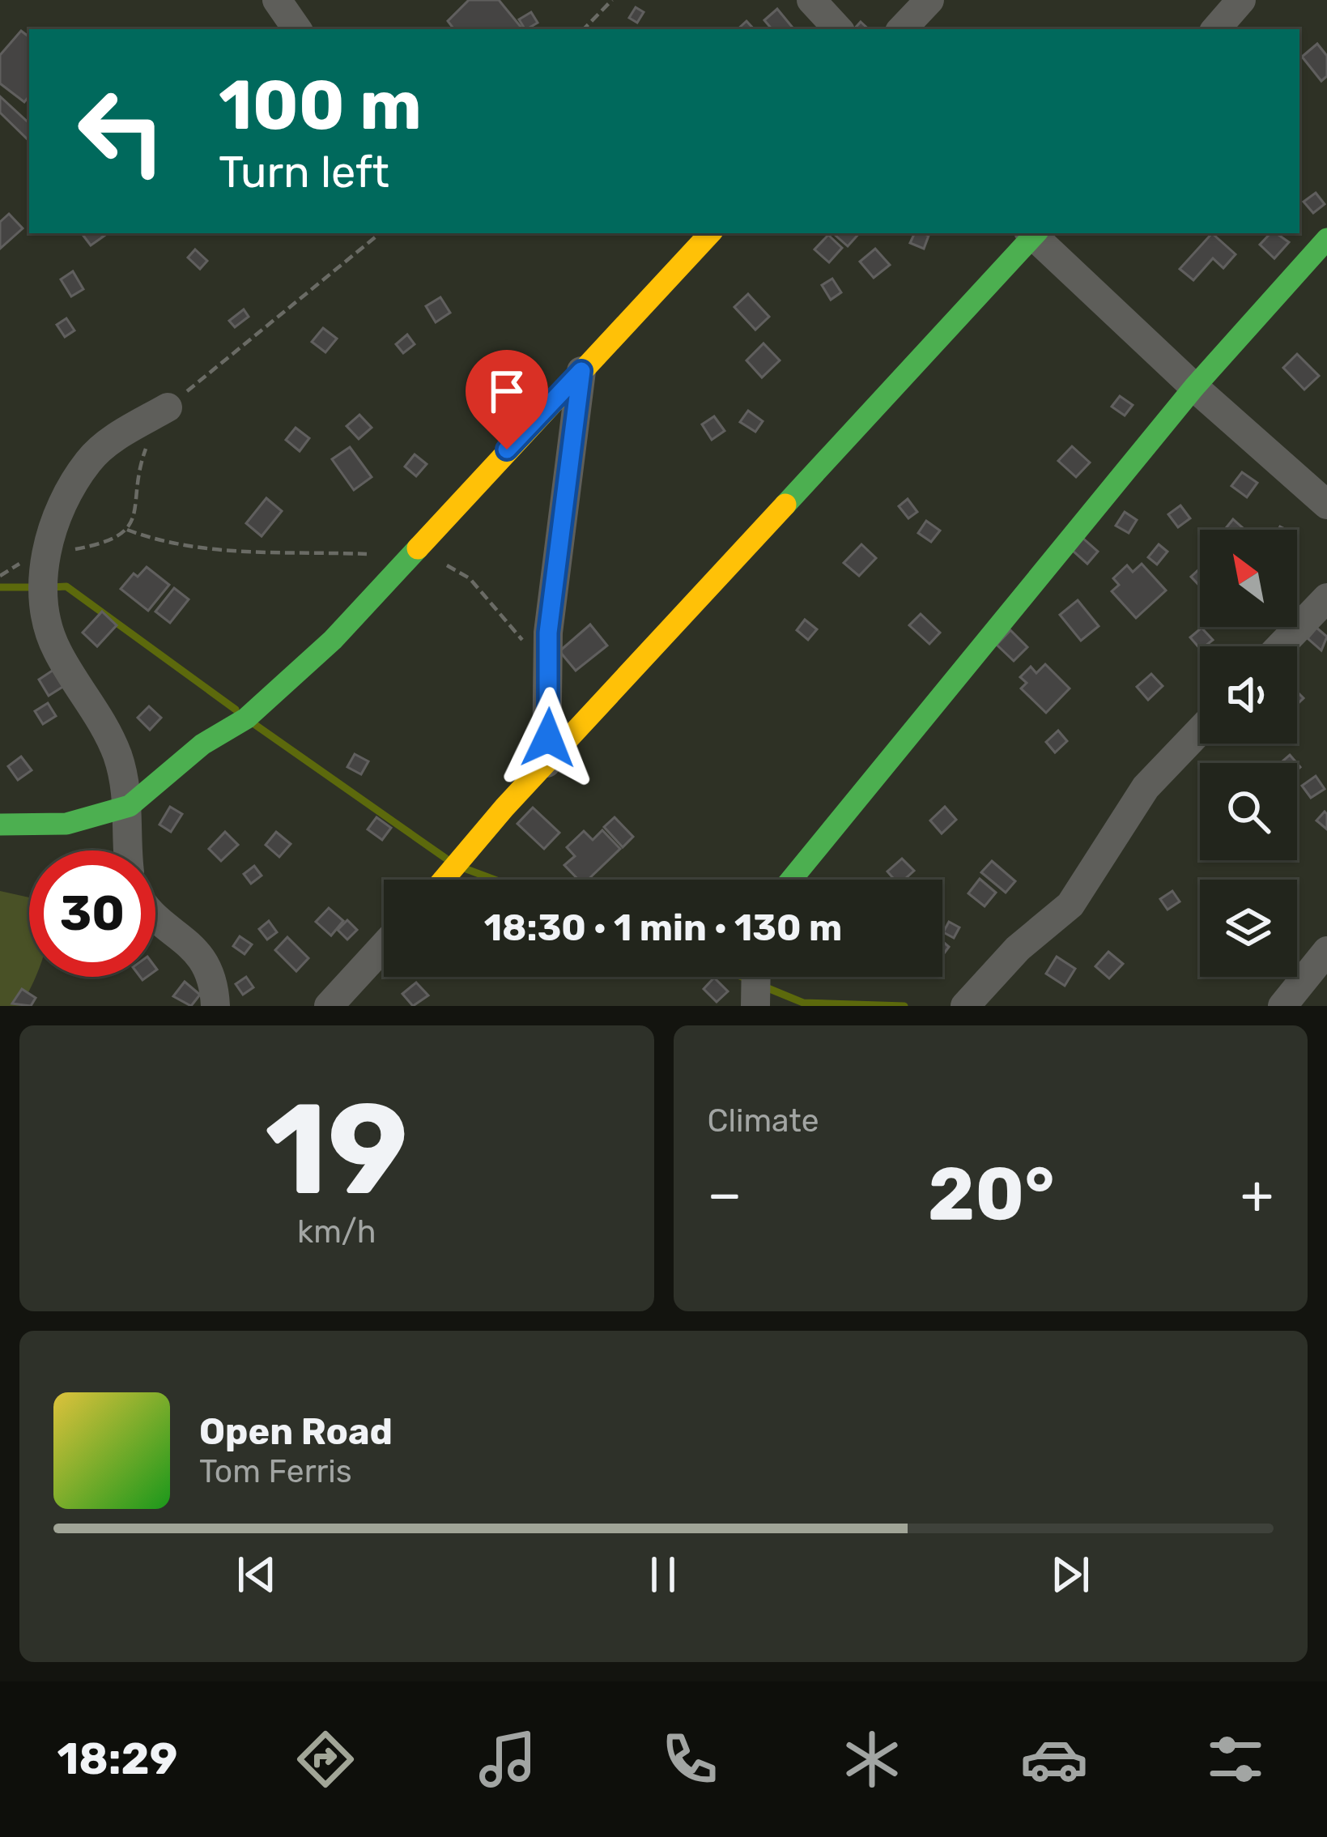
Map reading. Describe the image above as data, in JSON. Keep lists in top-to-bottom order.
{
  "north": "top left",
  "page": {
    "turn": ["100 m", "Turn left"],
    "limit": "30",
    "trip": "18:30 · 1 min · 130 m",
    "tile": [
      ["19", "km/h"],
      "Climate"
    ],
    "heat": ["−", "20°", "+"],
    "song": ["Open Road", "Tom Ferris"],
    "tabs": "18:29"
  }
}
